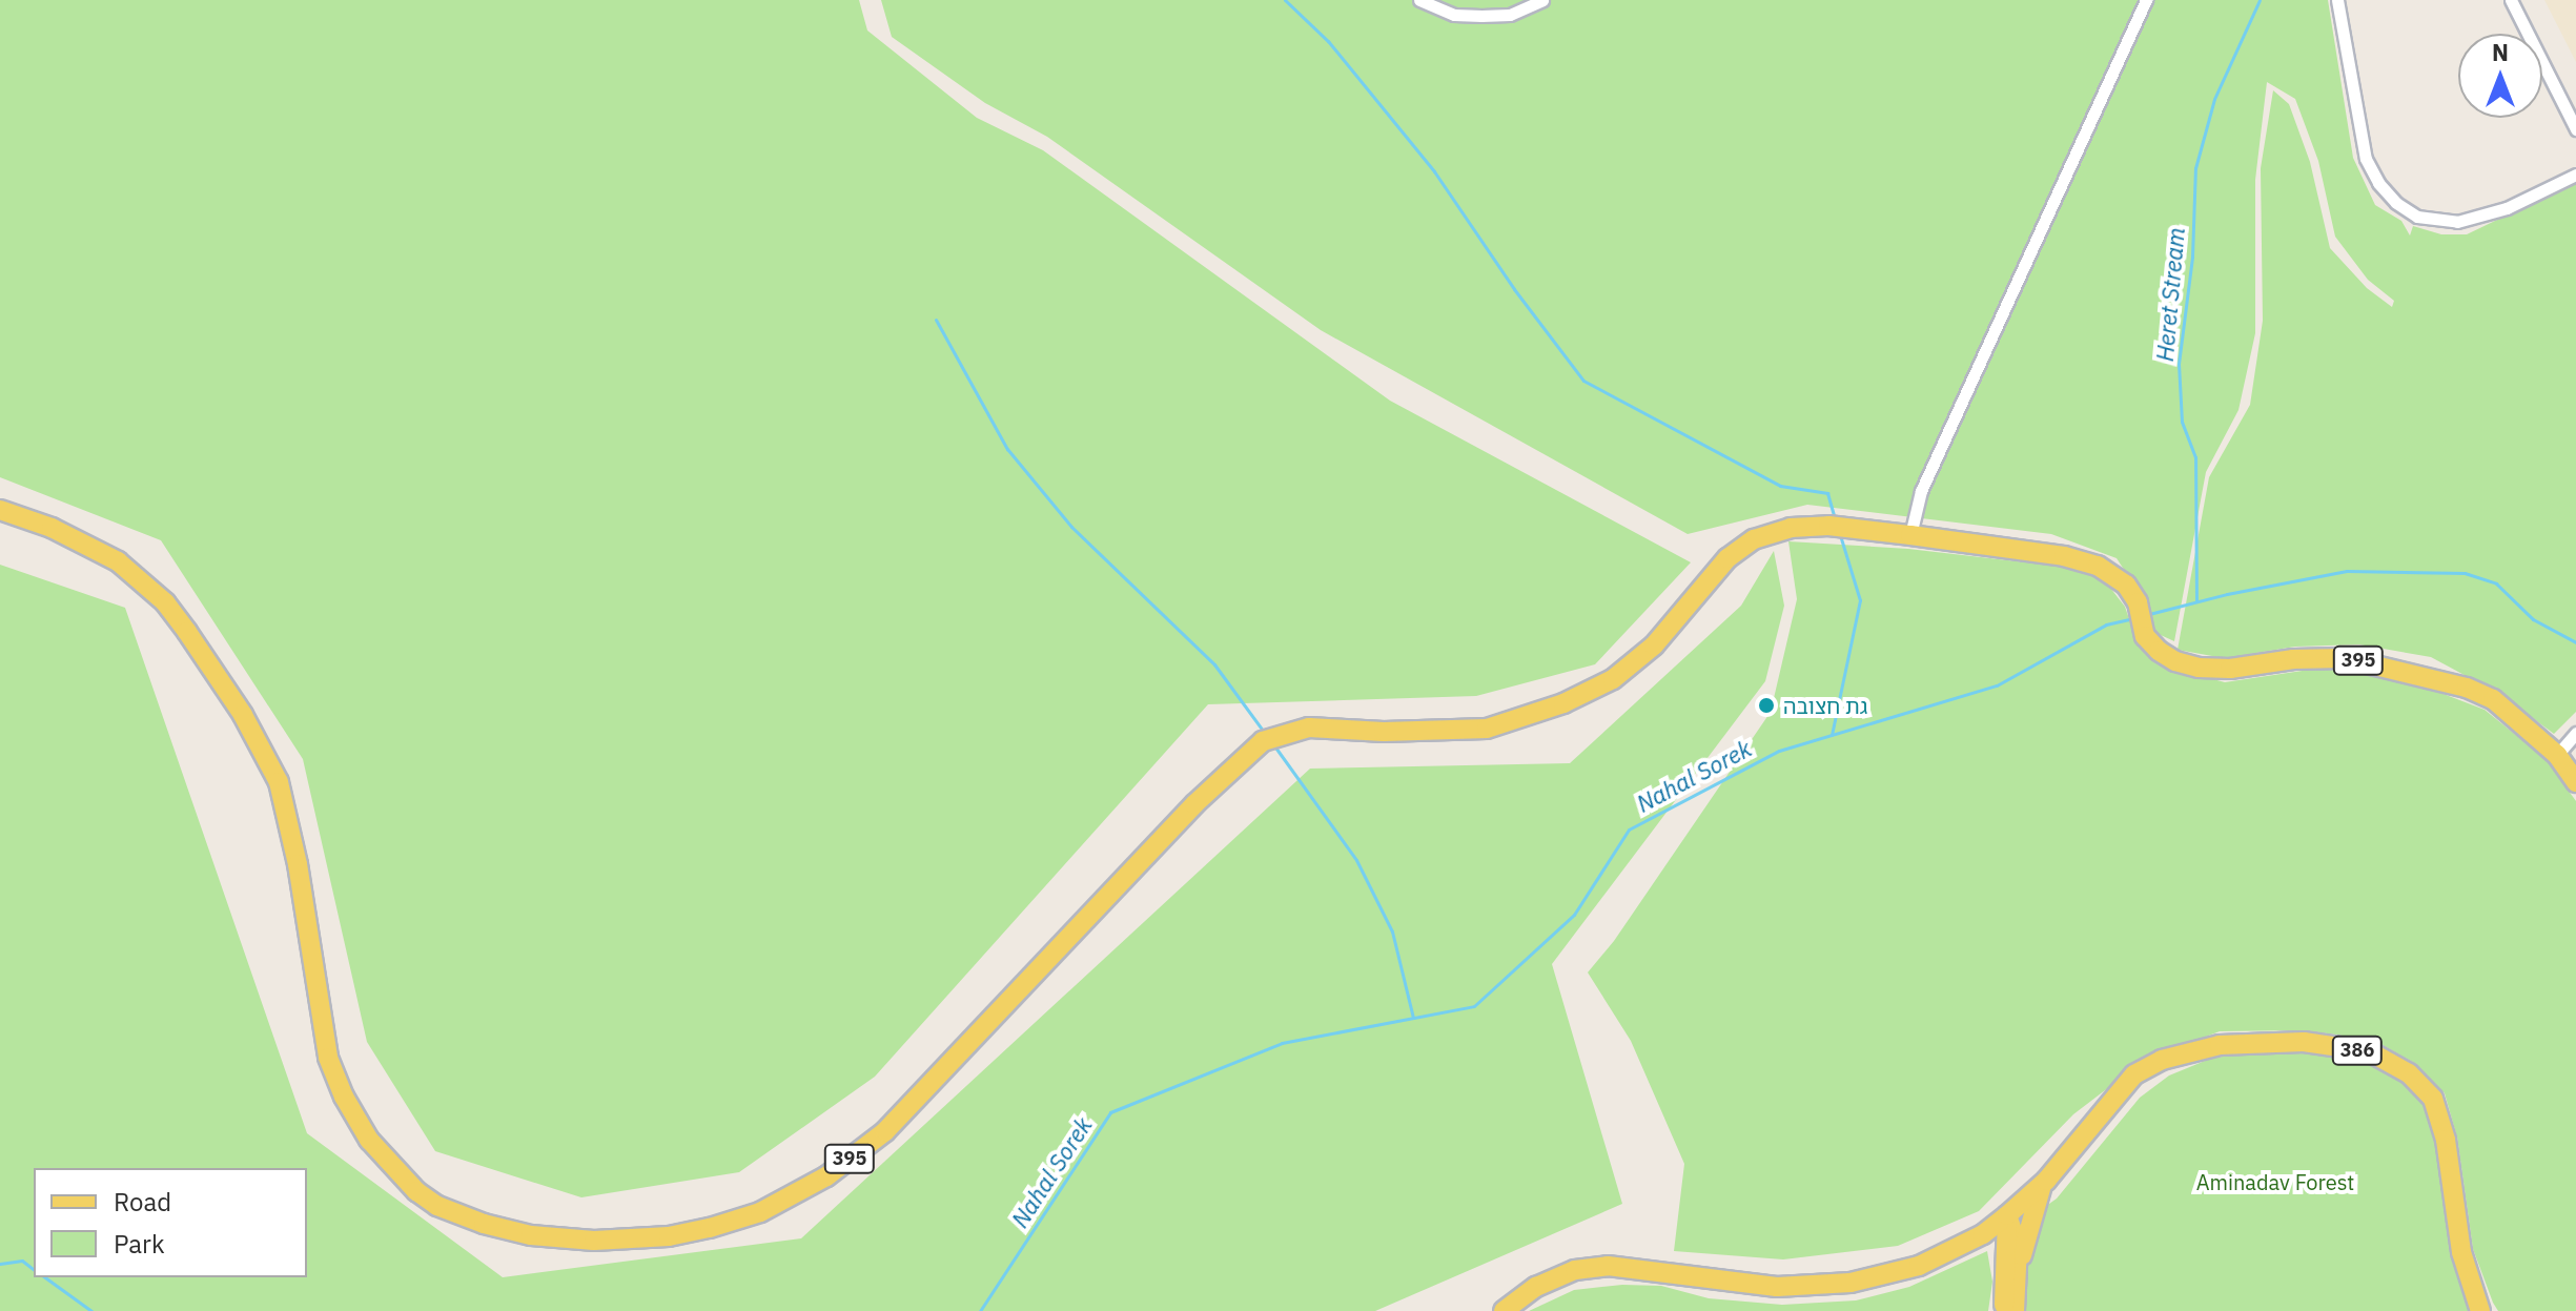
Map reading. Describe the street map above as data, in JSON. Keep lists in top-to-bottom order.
{
  "streets": {
    "main road": ["395", "386"]
  },
  "water": ["Heret Stream", "Nahal Sorek"],
  "parks": ["Aminadav Forest"],
  "places": ["גת חצובה"],
  "legend": ["Road", "Park"],
  "north": "top"
}
